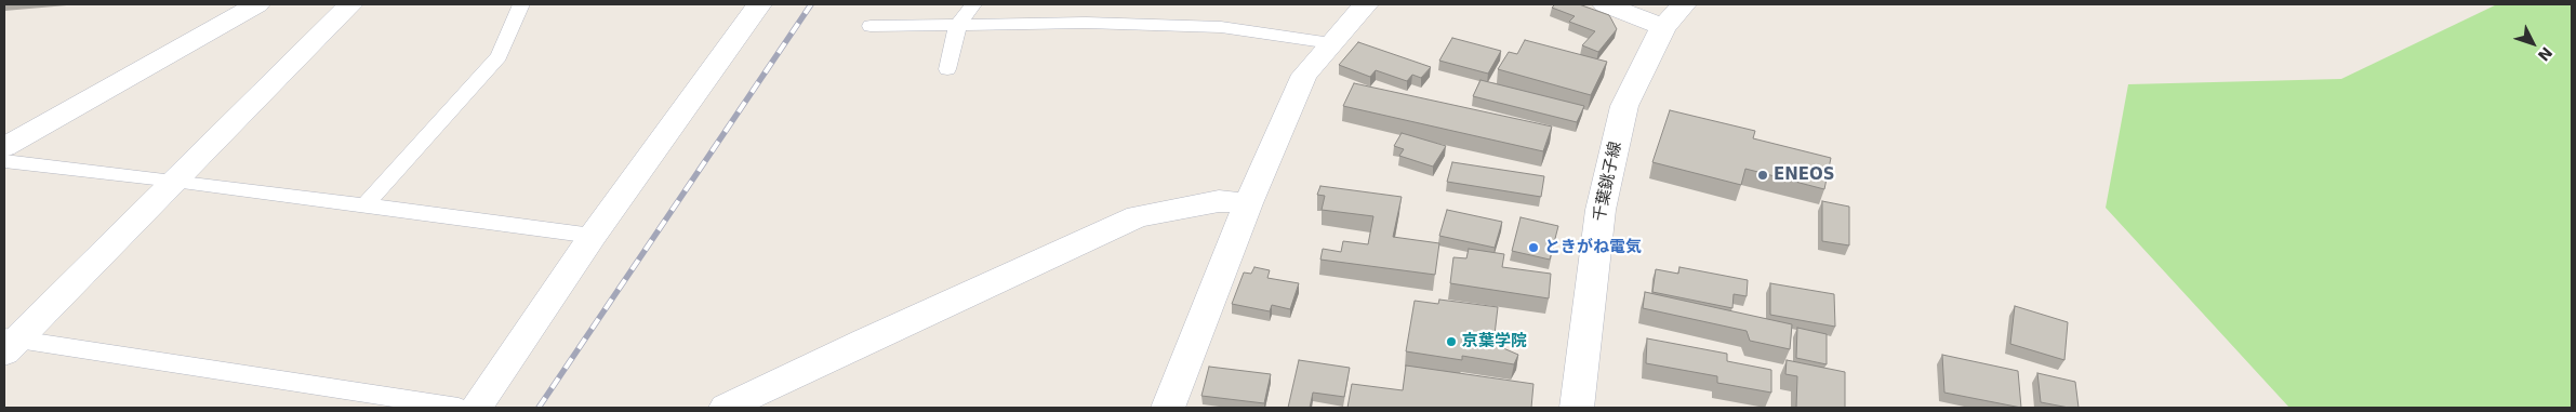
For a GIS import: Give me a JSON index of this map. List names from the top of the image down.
{
  "streets": {
    "street": ["千葉銚子線"]
  },
  "places": ["ENEOS", "ときがね電気", "京葉学院"],
  "north": "bottom right"
}
